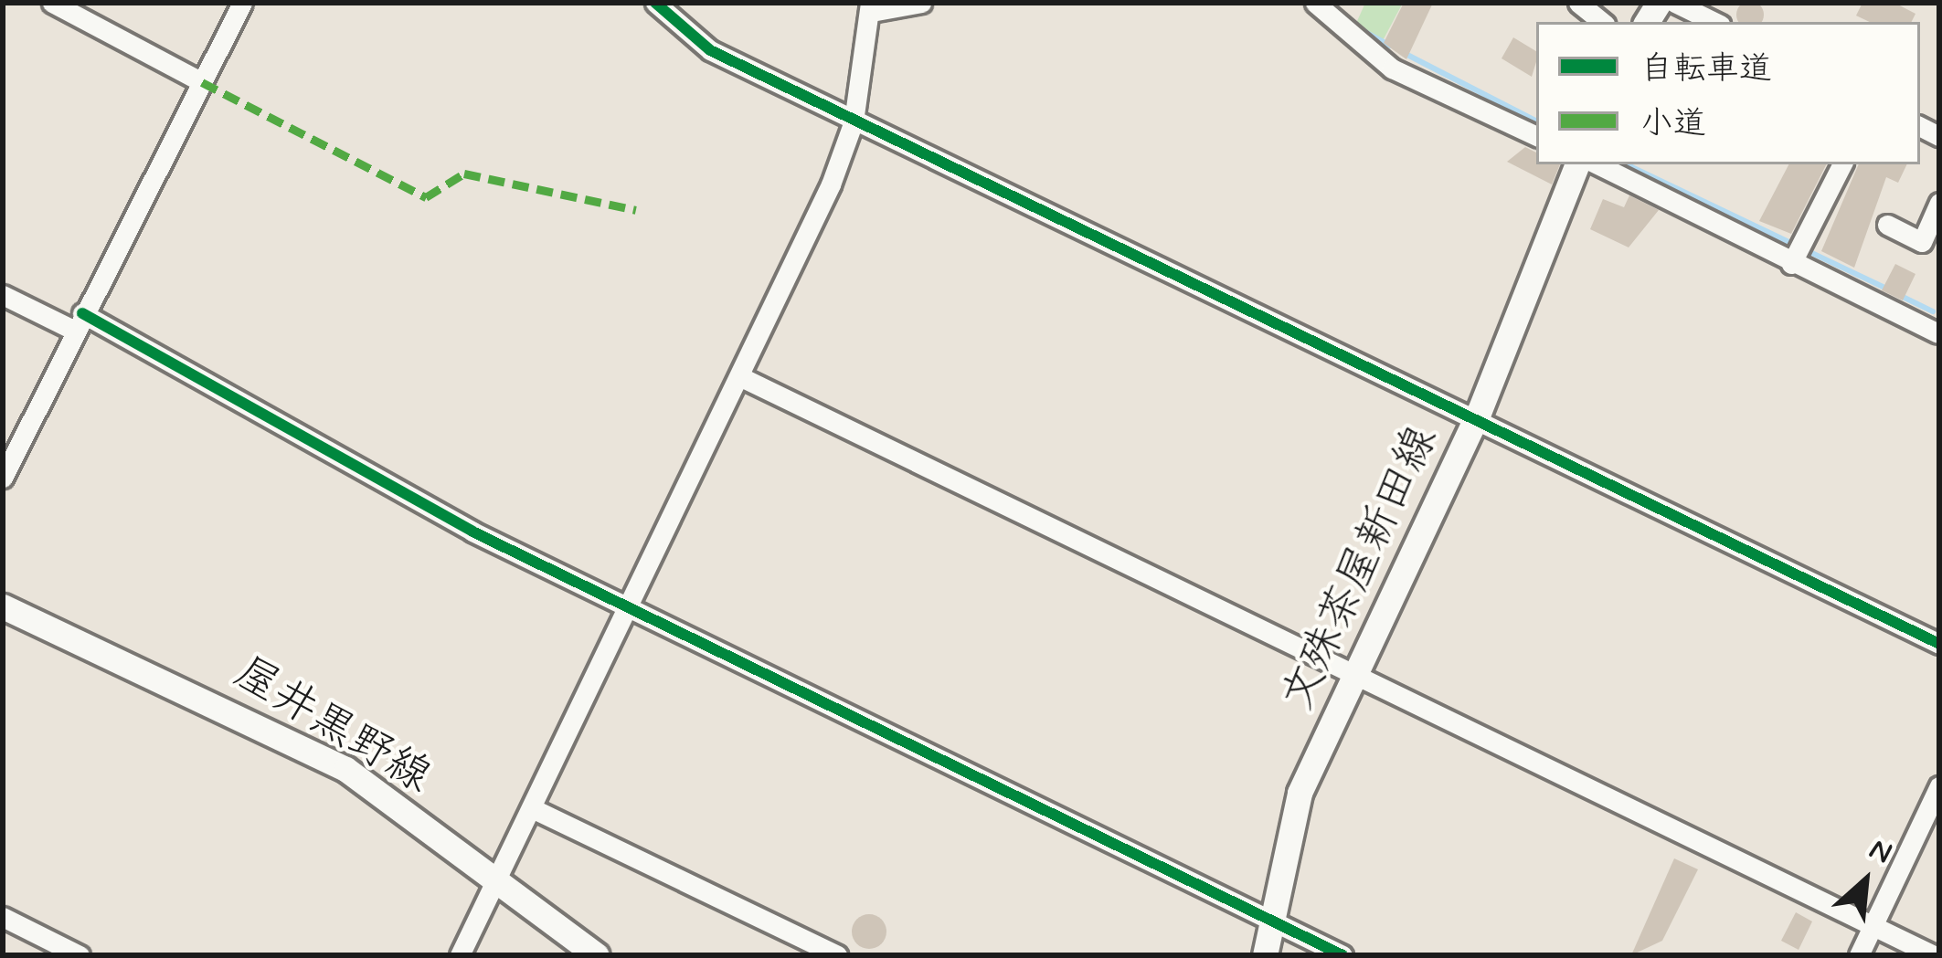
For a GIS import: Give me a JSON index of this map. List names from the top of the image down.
{
  "streets": {
    "main road": ["文殊茶屋新田線", "屋井黒野線"]
  },
  "legend": ["自転車道", "小道"],
  "north": "top right"
}
